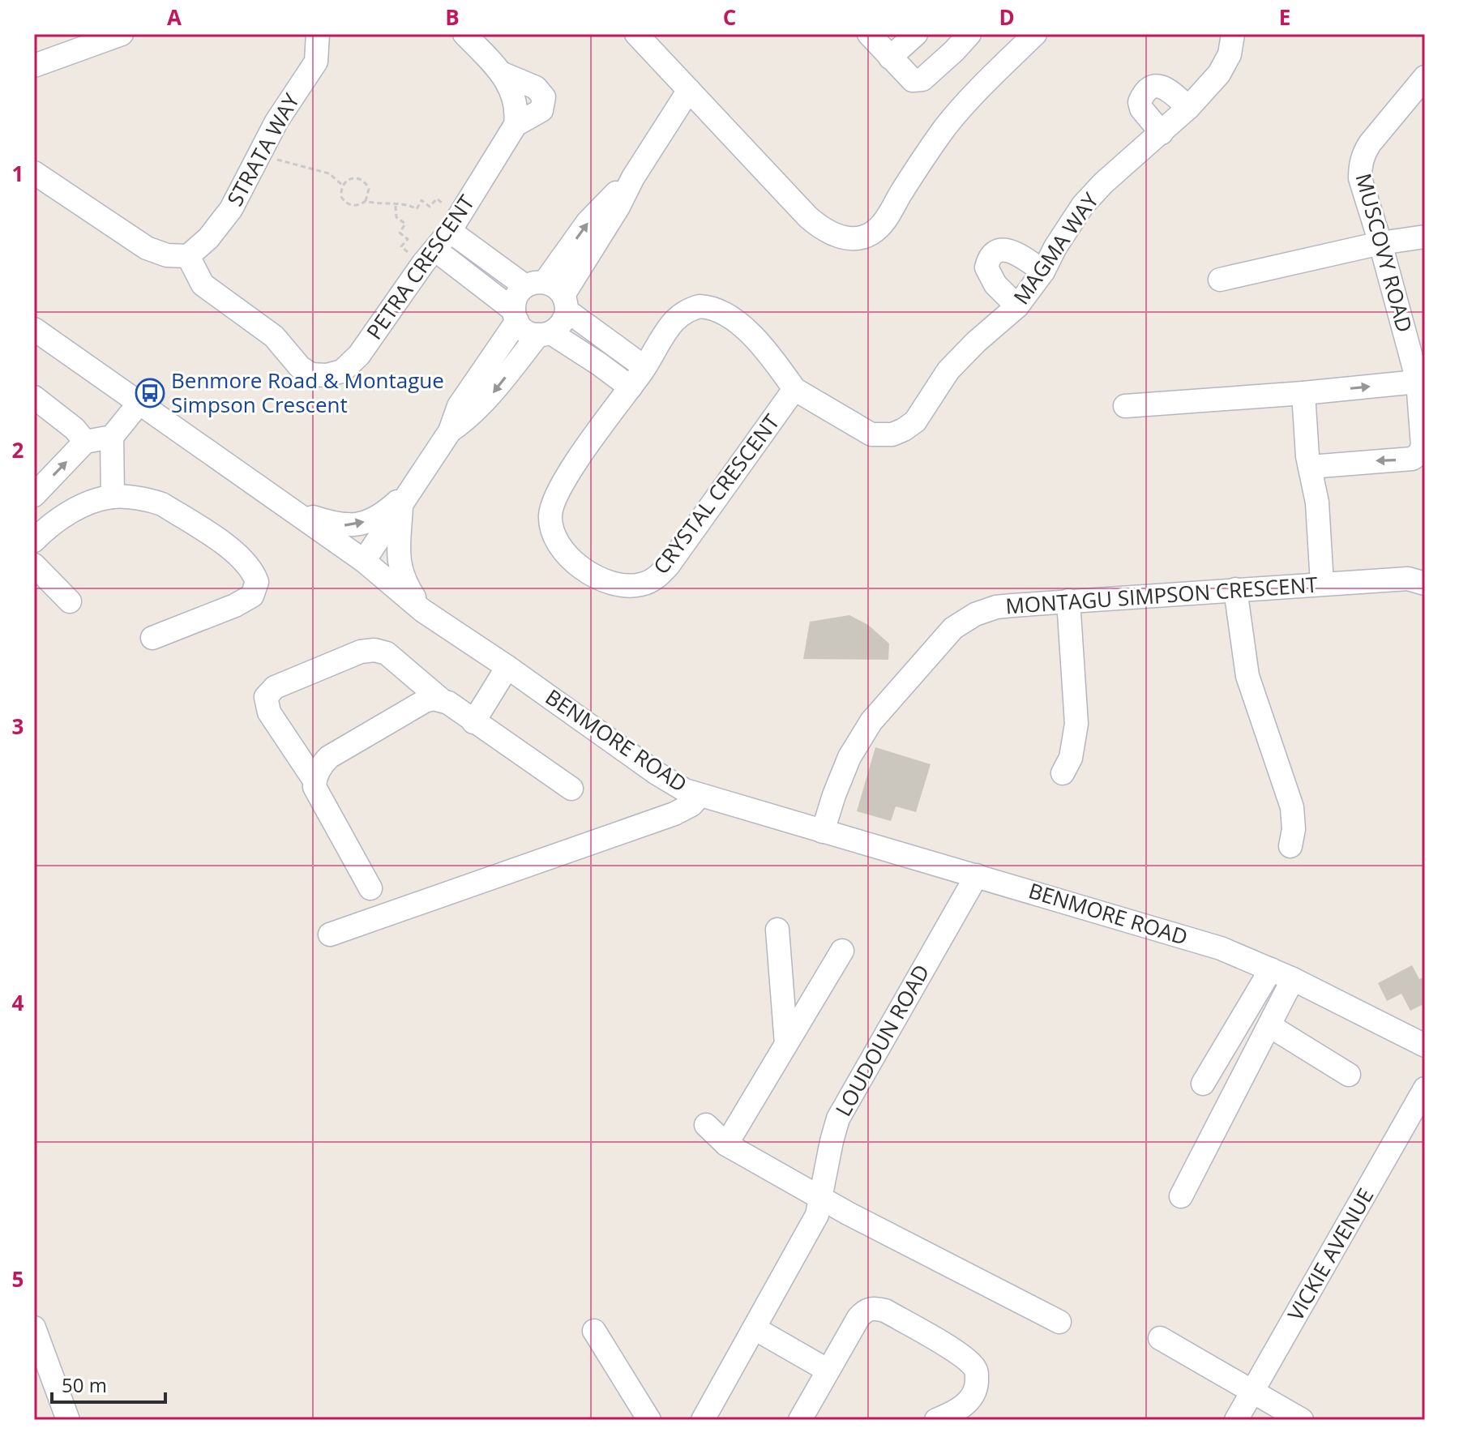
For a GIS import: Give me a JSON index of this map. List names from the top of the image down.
{
  "streets": {
    "street": [
      "STRATA WAY",
      "MAGMA WAY",
      "MUSCOVY ROAD",
      "PETRA CRESCENT",
      "CRYSTAL CRESCENT",
      "MONTAGU SIMPSON CRESCENT",
      "BENMORE ROAD",
      "LOUDOUN ROAD",
      "VICKIE AVENUE"
    ]
  },
  "crossings": [
    ["STRATA WAY", "PETRA CRESCENT"],
    ["MAGMA WAY", "CRYSTAL CRESCENT"],
    ["MONTAGU SIMPSON CRESCENT", "BENMORE ROAD"],
    ["BENMORE ROAD", "LOUDOUN ROAD"]
  ],
  "places": {
    "bus stop": ["Benmore Road & Montague Simpson Crescent"]
  },
  "scale_bar": "50 m",
  "grid": {
    "columns": [
      "A",
      "B",
      "C",
      "D",
      "E"
    ],
    "rows": [
      "1",
      "2",
      "3",
      "4",
      "5"
    ]
  }
}
